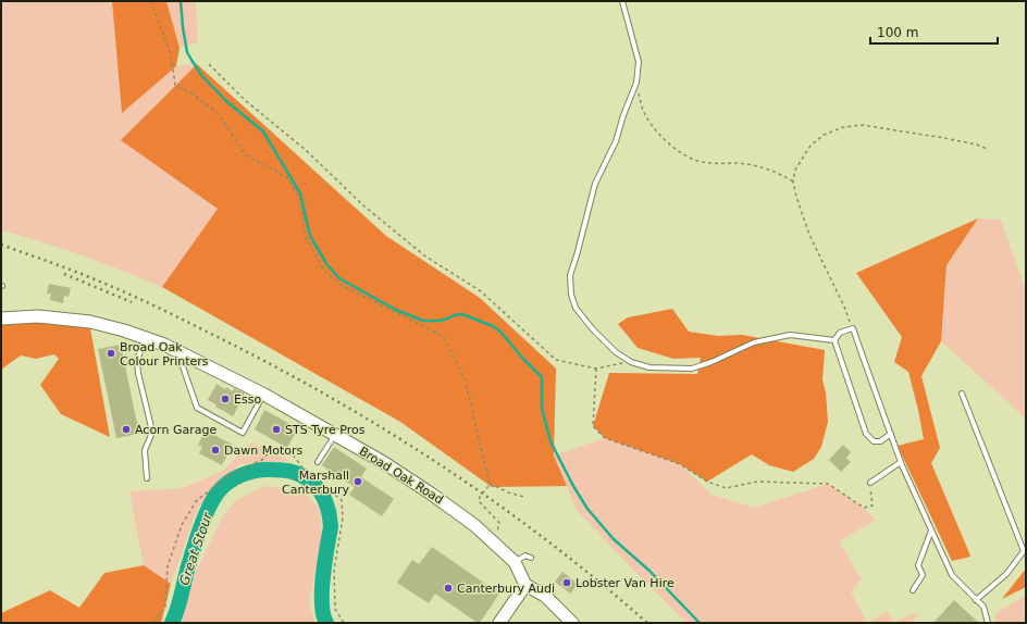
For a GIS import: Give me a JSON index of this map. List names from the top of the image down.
{
  "streets": {
    "street": ["Broad Oak Road"]
  },
  "water": ["Great Stour"],
  "places": [
    "Broad Oak Colour Printers",
    "Esso",
    "Acorn Garage",
    "STS Tyre Pros",
    "Dawn Motors",
    "Marshall Canterbury",
    "Lobster Van Hire",
    "Canterbury Audi"
  ],
  "scale_bar": "100 m"
}
